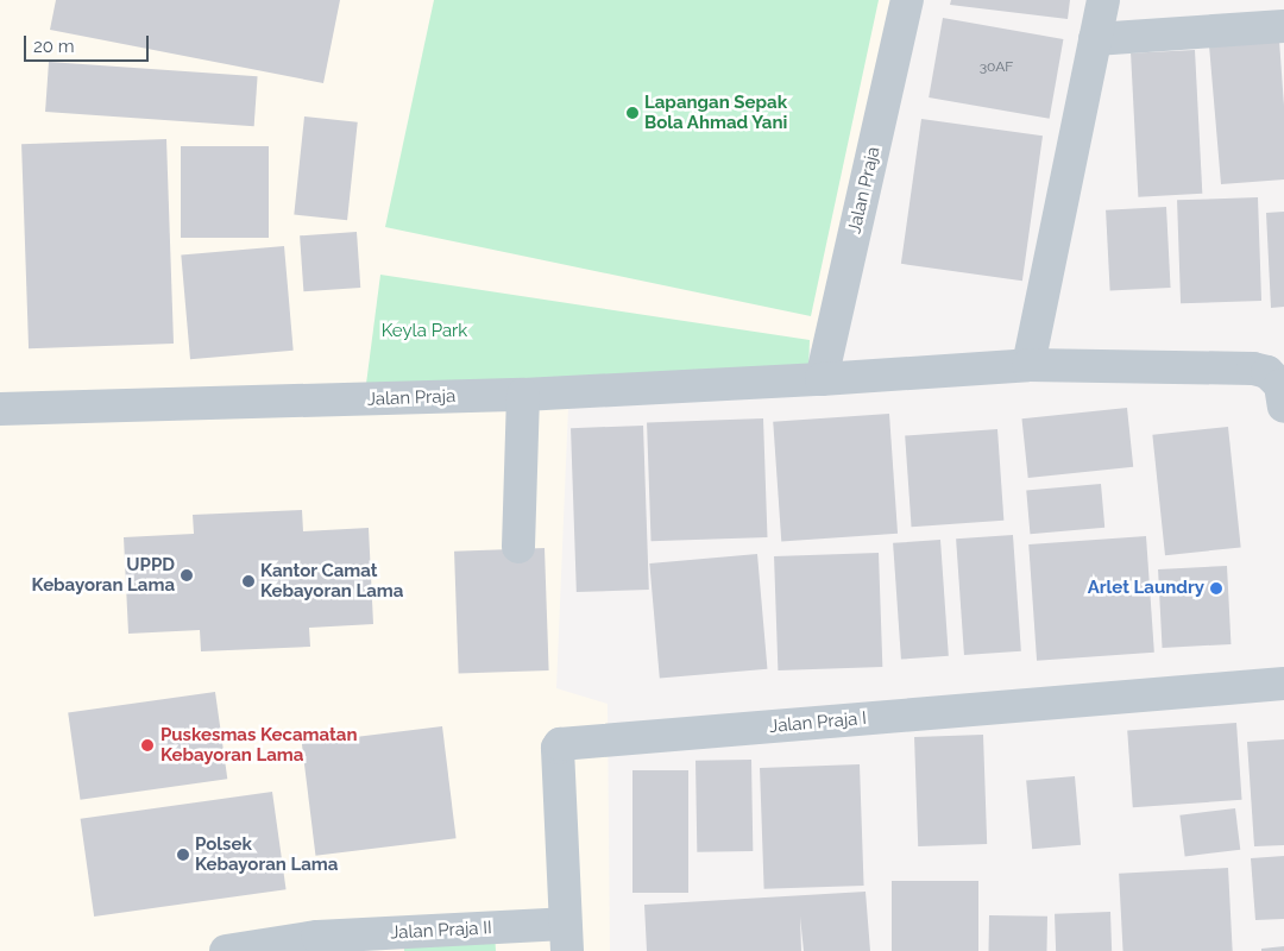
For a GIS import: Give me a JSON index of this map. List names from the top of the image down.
{
  "streets": {
    "street": ["Jalan Praja", "Jalan Praja I", "Jalan Praja II"]
  },
  "crossings": [
    ["Jalan Praja I", "Jalan Praja II"]
  ],
  "parks": ["Keyla Park"],
  "places": [
    "Lapangan Sepak Bola Ahmad Yani",
    "UPPD Kebayoran Lama",
    "Kantor Camat Kebayoran Lama",
    "Arlet Laundry",
    "Puskesmas Kecamatan Kebayoran Lama",
    "Polsek Kebayoran Lama"
  ],
  "house_numbers": ["30AF"],
  "scale_bar": "20 m"
}
